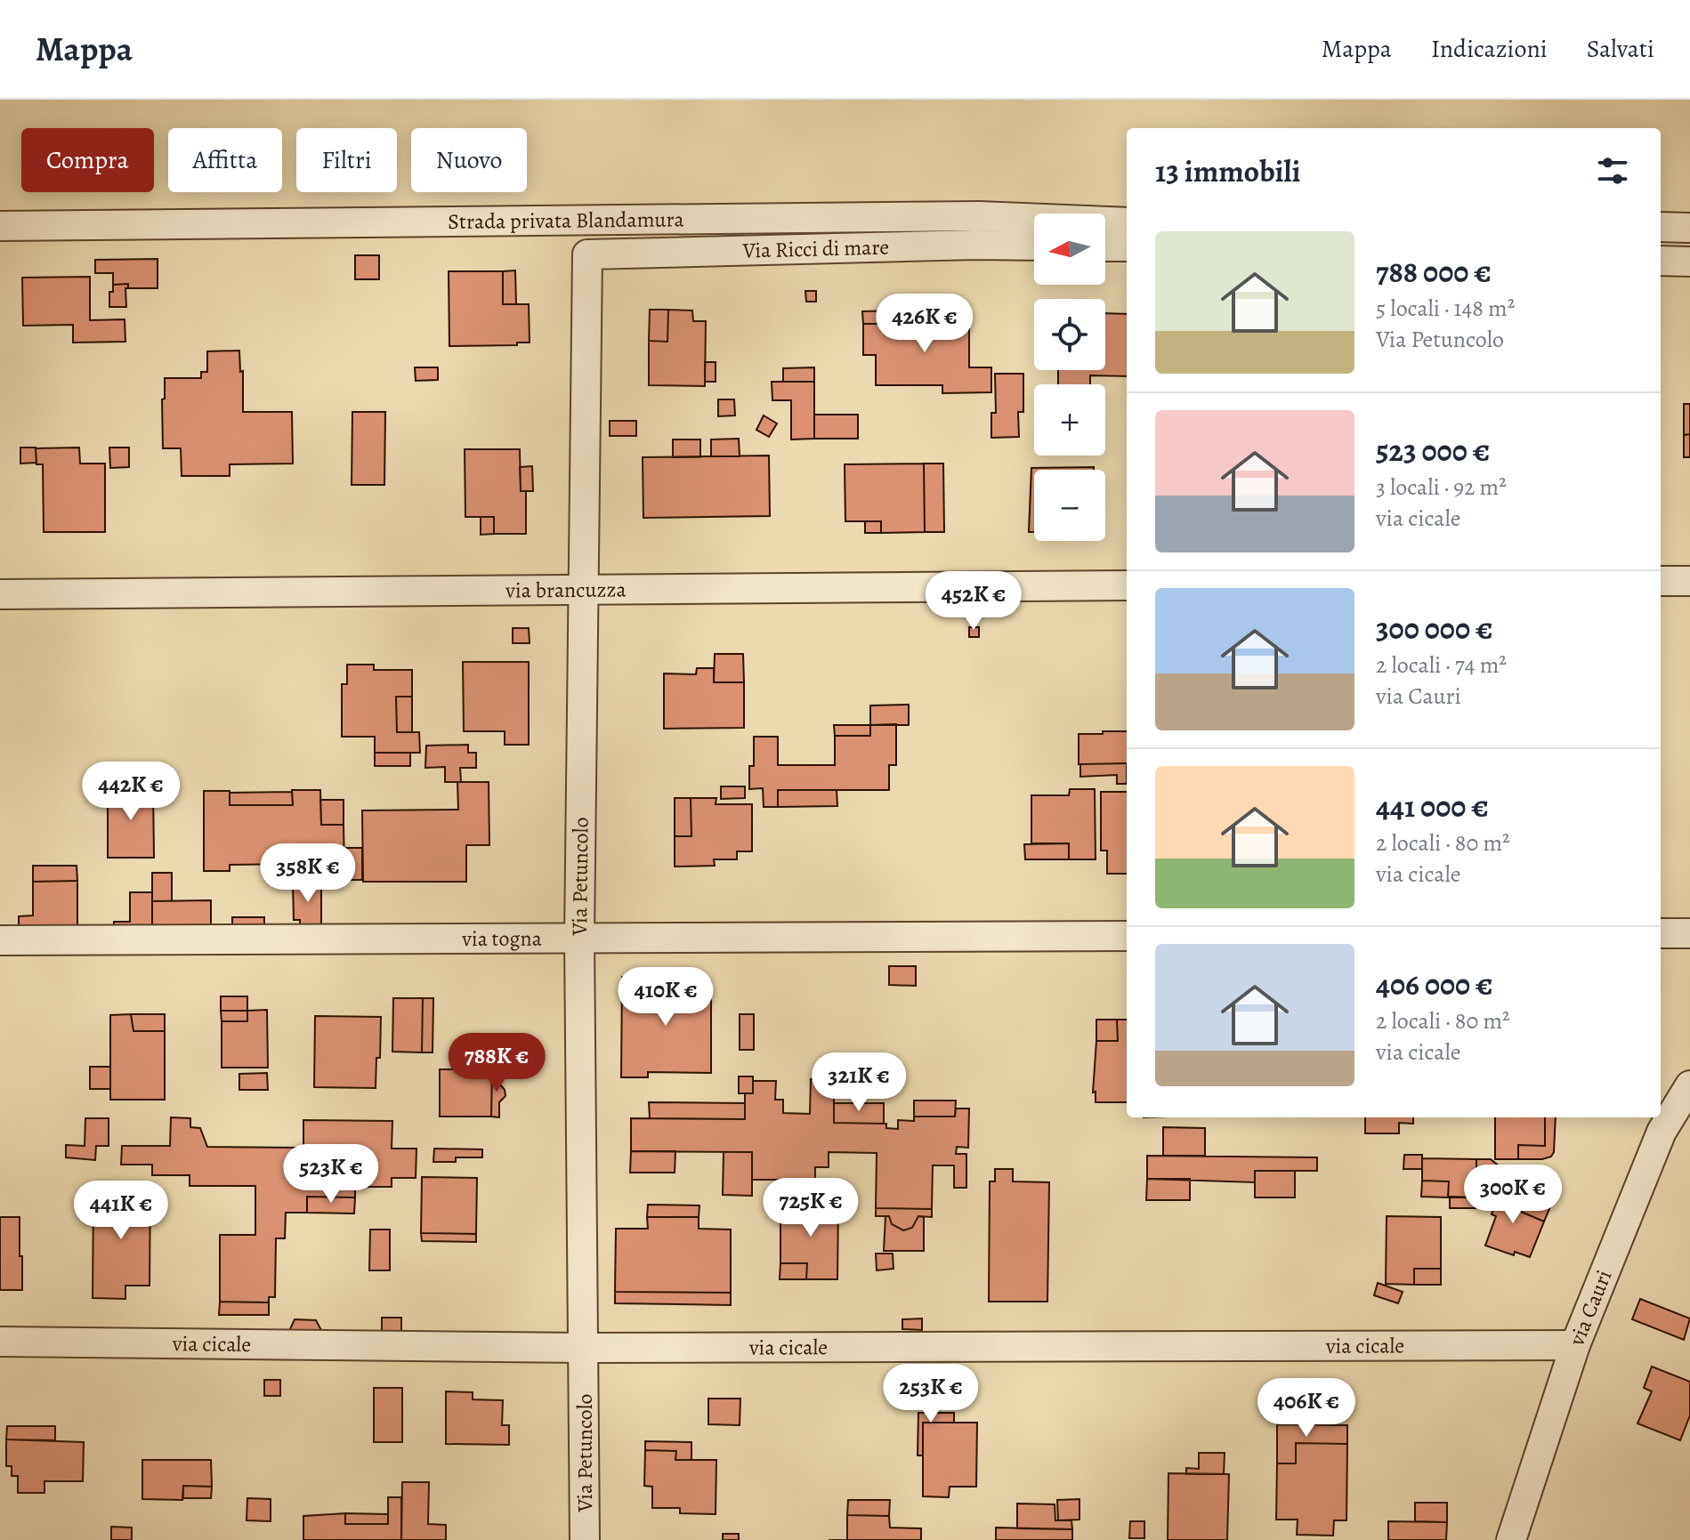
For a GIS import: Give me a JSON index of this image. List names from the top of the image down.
{
  "streets": {
    "street": [
      "Strada privata Blandamura",
      "Via Ricci di mare",
      "via brancuzza",
      "Via Petuncolo",
      "via togna",
      "via Cauri",
      "via cicale"
    ]
  },
  "crossings": [
    ["Via Ricci di mare", "Via Petuncolo"],
    ["via brancuzza", "Via Petuncolo"],
    ["Via Petuncolo", "via togna"],
    ["Via Petuncolo", "via cicale"],
    ["via Cauri", "via cicale"]
  ],
  "north": "left",
  "page": {
    "header": "Mappa",
    "nav": ["Mappa", "Indicazioni", "Salvati"],
    "chip": [
      "Compra",
      "Affitta",
      "Filtri",
      "Nuovo"
    ],
    "heading": "13 immobili",
    "map_buttons": ["+", "−"],
    "list": [
      {
        "name": "788 000 €",
        "note": "5 locali · 148 m² · Via Petuncolo"
      },
      {
        "name": "523 000 €",
        "note": "3 locali · 92 m² · via cicale"
      },
      {
        "name": "300 000 €",
        "note": "2 locali · 74 m² · via Cauri"
      },
      {
        "name": "441 000 €",
        "note": "2 locali · 80 m² · via cicale"
      },
      {
        "name": "406 000 €",
        "note": "2 locali · 80 m² · via cicale"
      }
    ],
    "price": [
      "426K €",
      "452K €",
      "442K €",
      "358K €",
      "410K €",
      "788K €",
      "321K €",
      "523K €",
      "300K €",
      "725K €",
      "441K €",
      "253K €",
      "406K €"
    ]
  }
}
